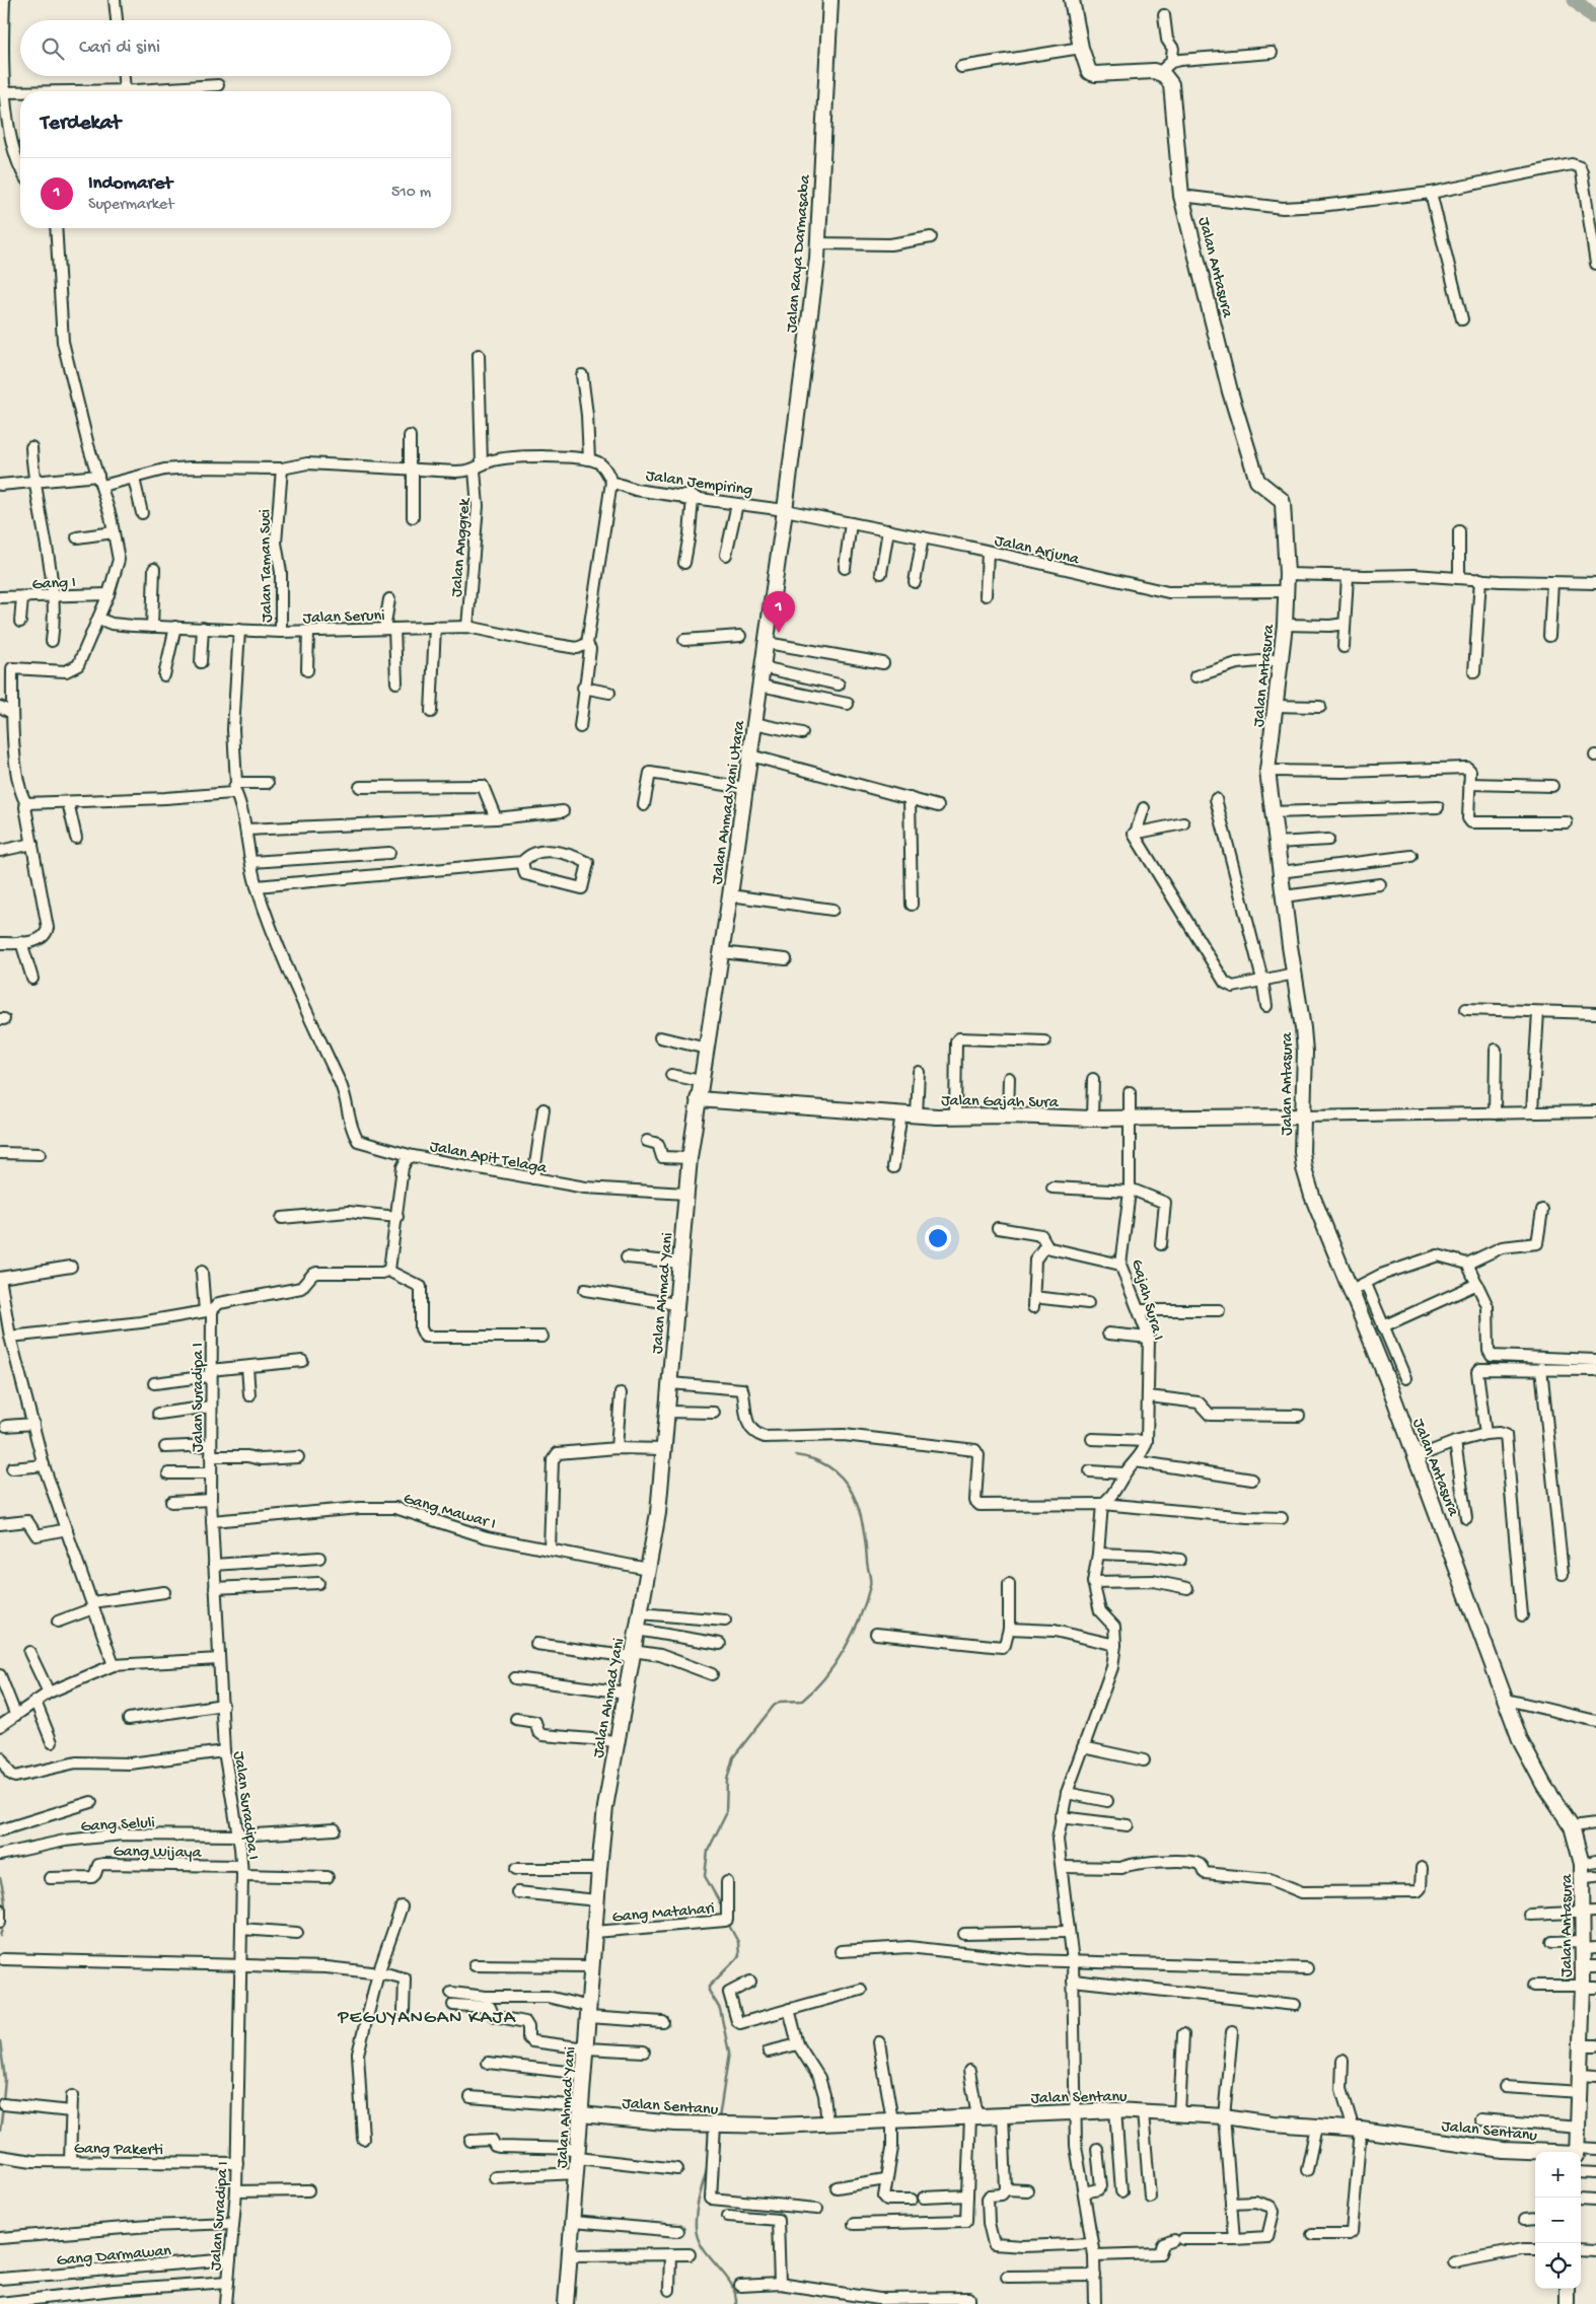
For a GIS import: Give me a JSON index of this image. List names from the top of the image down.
{
  "streets": {
    "main road": [
      "Jalan Raya Darmasaba",
      "Jalan Antasura",
      "Jalan Ahmad Yani Utara",
      "Jalan Gajah Sura",
      "Jalan Ahmad Yani",
      "Jalan Sentanu"
    ],
    "street": [
      "Jalan Jempiring",
      "Jalan Anggrek",
      "Jalan Arjuna",
      "Jalan Taman Suci",
      "Gang I",
      "Jalan Seruni",
      "Jalan Apit Telaga",
      "Gajah Sura I",
      "Jalan Suradipa I",
      "Gang Mawar I",
      "Gang Seluli",
      "Gang Wijaya",
      "Gang Matahari",
      "Gang Pakerti",
      "Gang Darmawan"
    ]
  },
  "crossings": [
    ["Jalan Raya Darmasaba", "Jalan Jempiring"],
    ["Jalan Raya Darmasaba", "Jalan Arjuna"],
    ["Jalan Raya Darmasaba", "Jalan Ahmad Yani Utara"],
    ["Jalan Antasura", "Jalan Arjuna"],
    ["Jalan Antasura", "Jalan Gajah Sura"],
    ["Jalan Antasura", "Jalan Sentanu"],
    ["Jalan Jempiring", "Jalan Arjuna"],
    ["Jalan Jempiring", "Jalan Ahmad Yani Utara"],
    ["Jalan Anggrek", "Jalan Seruni"],
    ["Jalan Arjuna", "Jalan Ahmad Yani Utara"],
    ["Jalan Taman Suci", "Jalan Seruni"],
    ["Jalan Ahmad Yani Utara", "Jalan Gajah Sura"],
    ["Jalan Ahmad Yani Utara", "Jalan Ahmad Yani"],
    ["Jalan Gajah Sura", "Jalan Ahmad Yani"],
    ["Jalan Gajah Sura", "Gajah Sura I"],
    ["Jalan Apit Telaga", "Jalan Ahmad Yani"],
    ["Jalan Ahmad Yani", "Gang Mawar I"],
    ["Jalan Ahmad Yani", "Gang Matahari"],
    ["Jalan Ahmad Yani", "Jalan Sentanu"],
    ["Jalan Suradipa I", "Gang Mawar I"],
    ["Jalan Suradipa I", "Gang Seluli"],
    ["Jalan Suradipa I", "Gang Wijaya"],
    ["Jalan Suradipa I", "Gang Pakerti"],
    ["Jalan Suradipa I", "Gang Darmawan"]
  ],
  "districts": ["PEGUYANGAN KAJA"],
  "page": {
    "search": "Cari di sini",
    "heading": "Terdekat",
    "list": [
      {
        "mark": "1",
        "name": "Indomaret",
        "note": "Supermarket",
        "value": "510 m"
      }
    ],
    "pins": "1",
    "map_buttons": ["+", "−"]
  }
}
